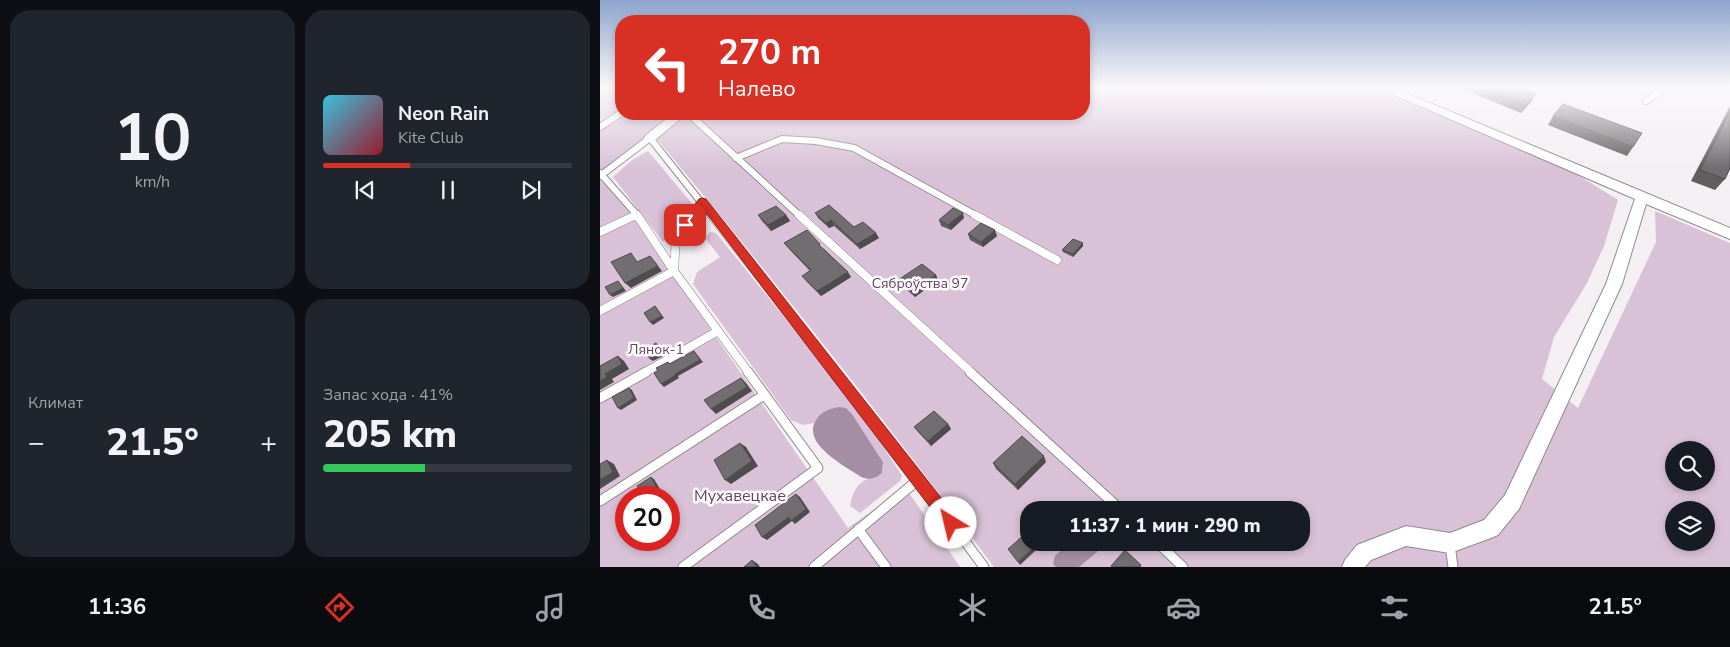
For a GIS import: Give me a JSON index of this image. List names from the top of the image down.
{
  "parks": ["Сяброўства 97", "Лянок-1", "Мухавецкае"],
  "page": {
    "tile": [
      ["10", "km/h"],
      "Климат",
      ["Запас хода · 41%", "205 km"]
    ],
    "turn": ["270 m", "Налево"],
    "song": ["Neon Rain", "Kite Club"],
    "heat": ["−", "21.5°", "+"],
    "limit": "20",
    "trip": "11:37 · 1 мин · 290 m",
    "tabs": ["11:36", "21.5°"]
  }
}
